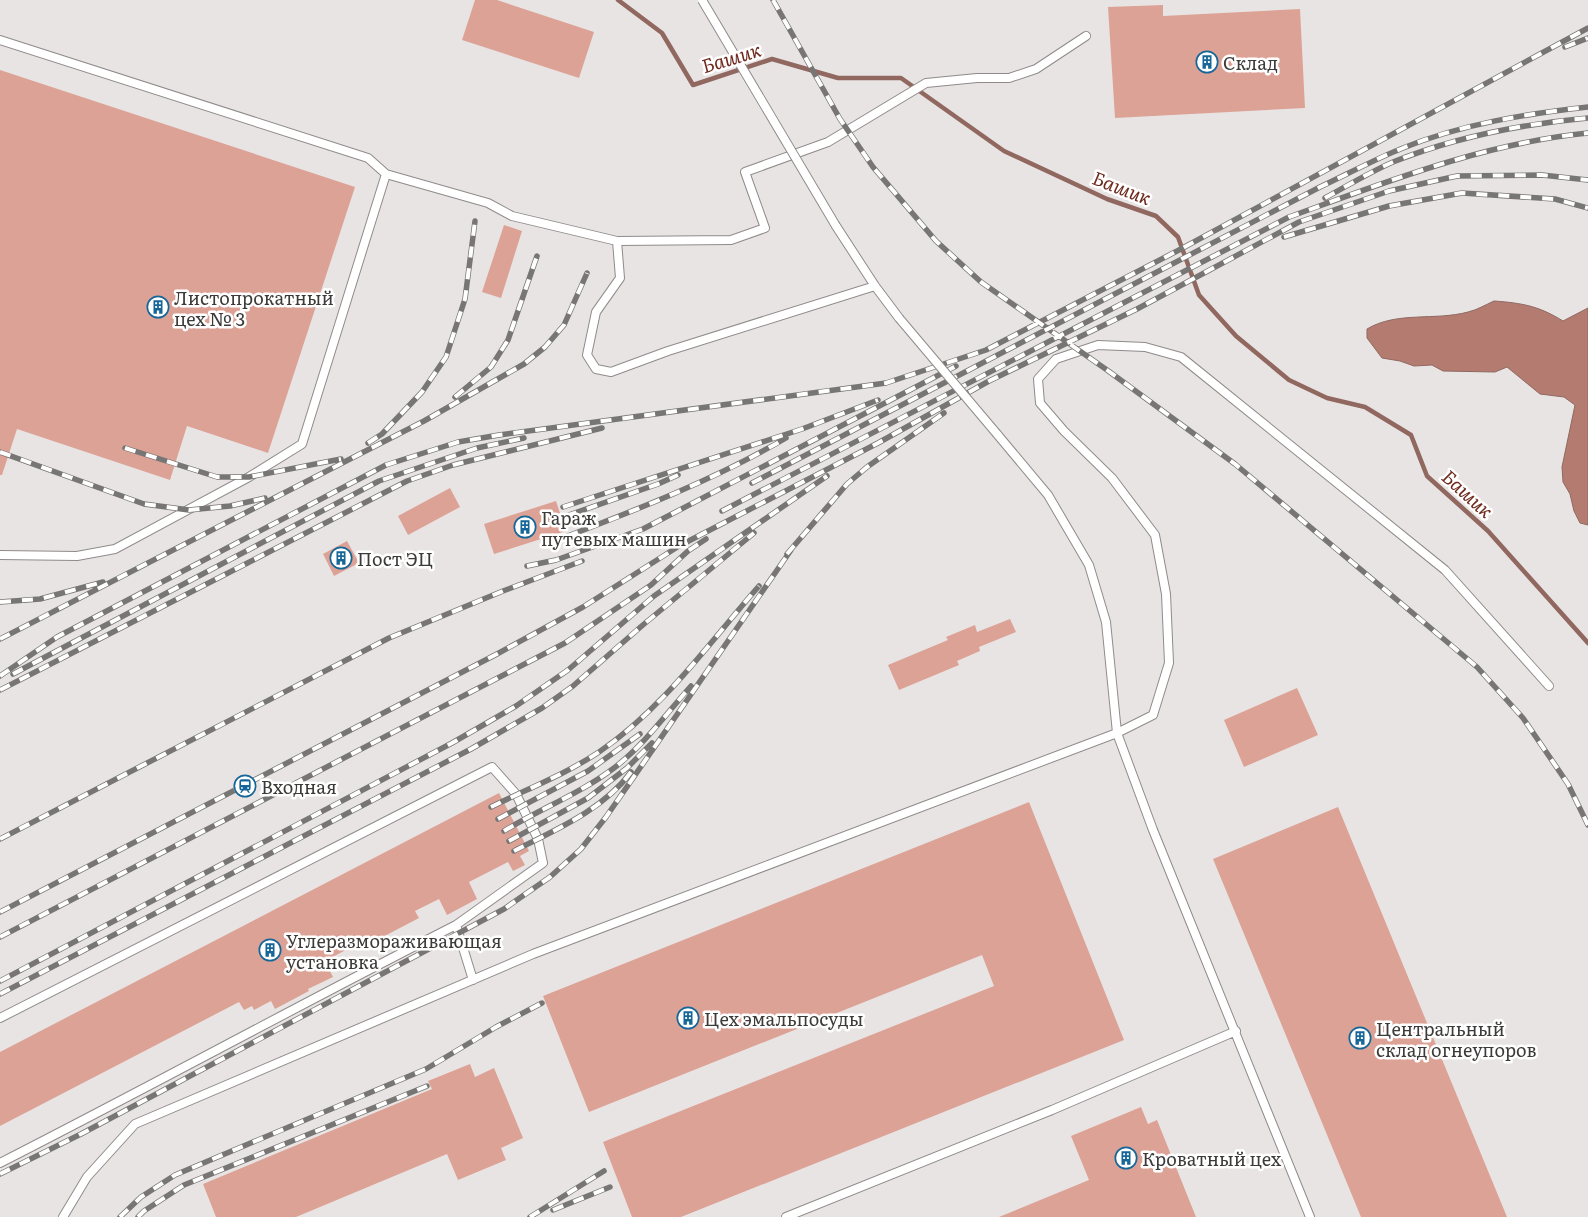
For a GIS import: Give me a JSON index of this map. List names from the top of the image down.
{
  "water": ["Башик"],
  "places": {
    "building": [
      "Склад",
      "Листопрокатный цех № 3",
      "Гараж путевых машин",
      "Поcт ЭЦ",
      "Углеразмораживающая установка",
      "Цех эмальпосуды",
      "Центральный склад огнеупоров",
      "Кроватный цех"
    ],
    "station": ["Входная"]
  }
}
